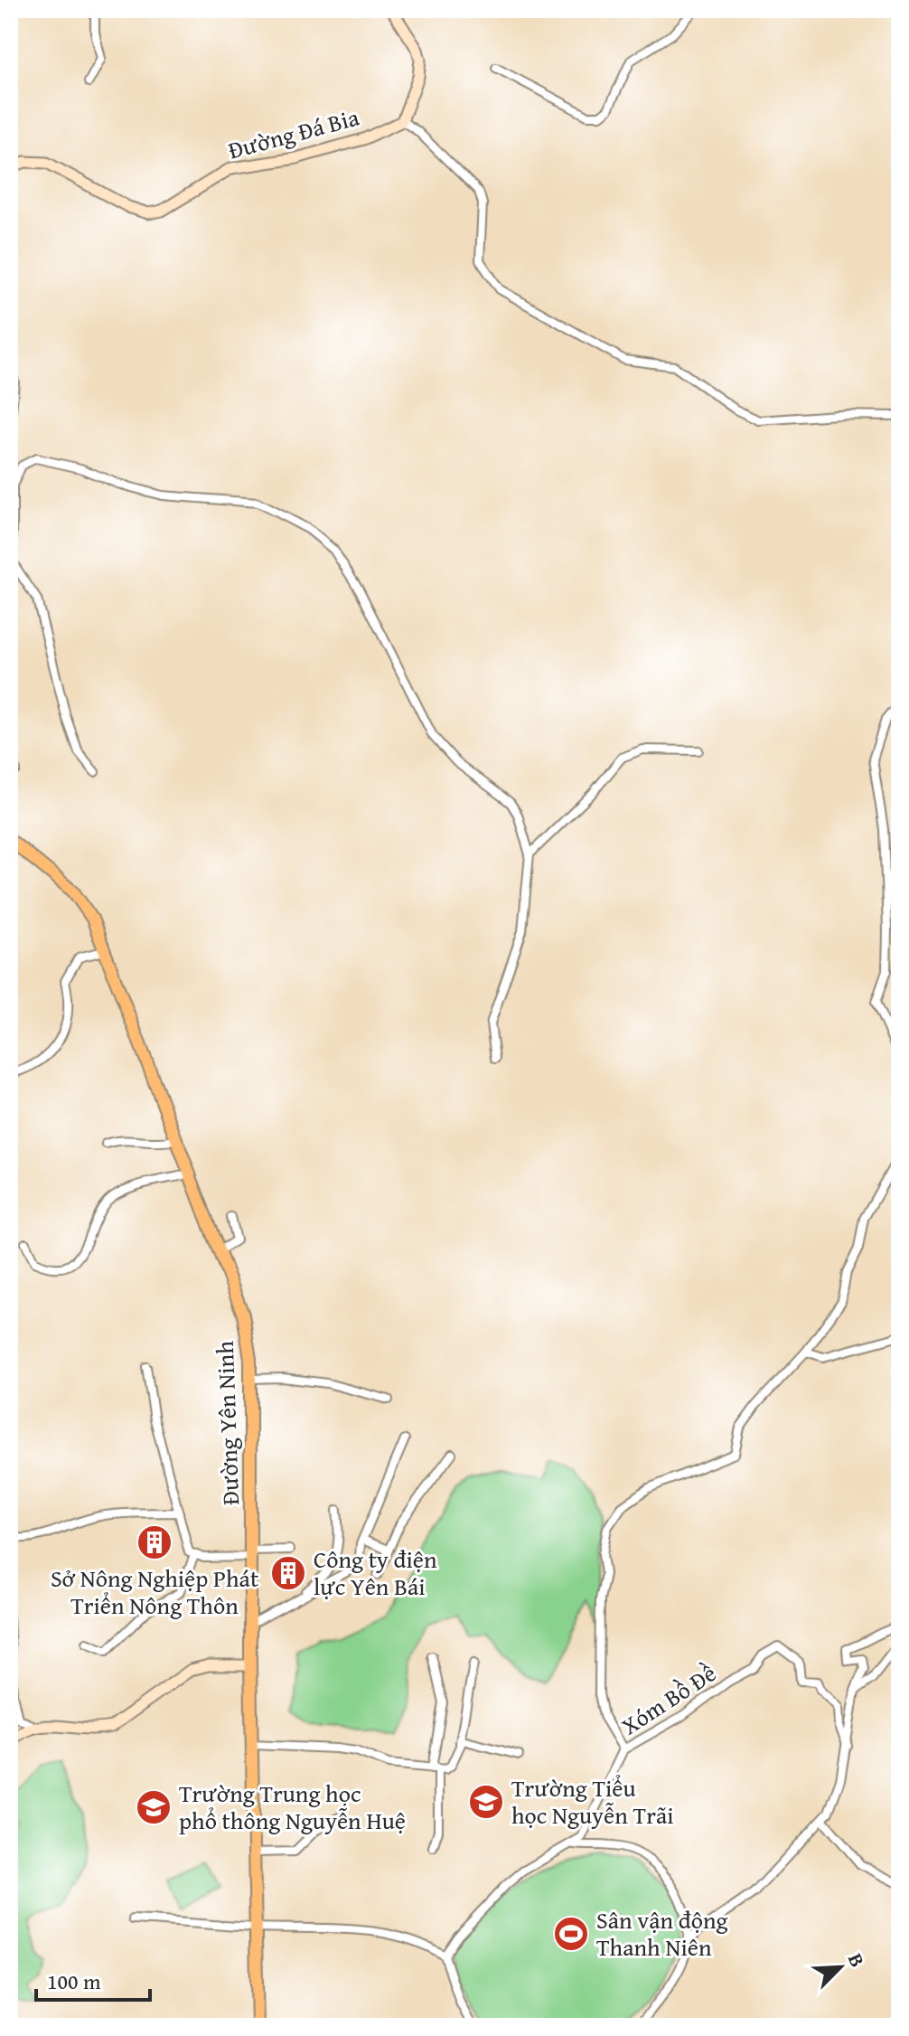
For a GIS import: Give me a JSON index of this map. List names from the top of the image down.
{
  "streets": {
    "main road": ["Đường Yên Ninh"],
    "street": ["Đường Đá Bia", "Xóm Bồ Đề"]
  },
  "places": {
    "building": ["Sở Nông Nghiệp Phát Triển Nông Thôn", "Công ty điện lực Yên Bái"],
    "school or university": ["Trường Tiểu học Nguyễn Trãi", "Trường Trung học phổ thông Nguyễn Huệ"],
    "sports": ["Sân vận động Thanh Niên"]
  },
  "scale_bar": "100 m",
  "north": "top right"
}
